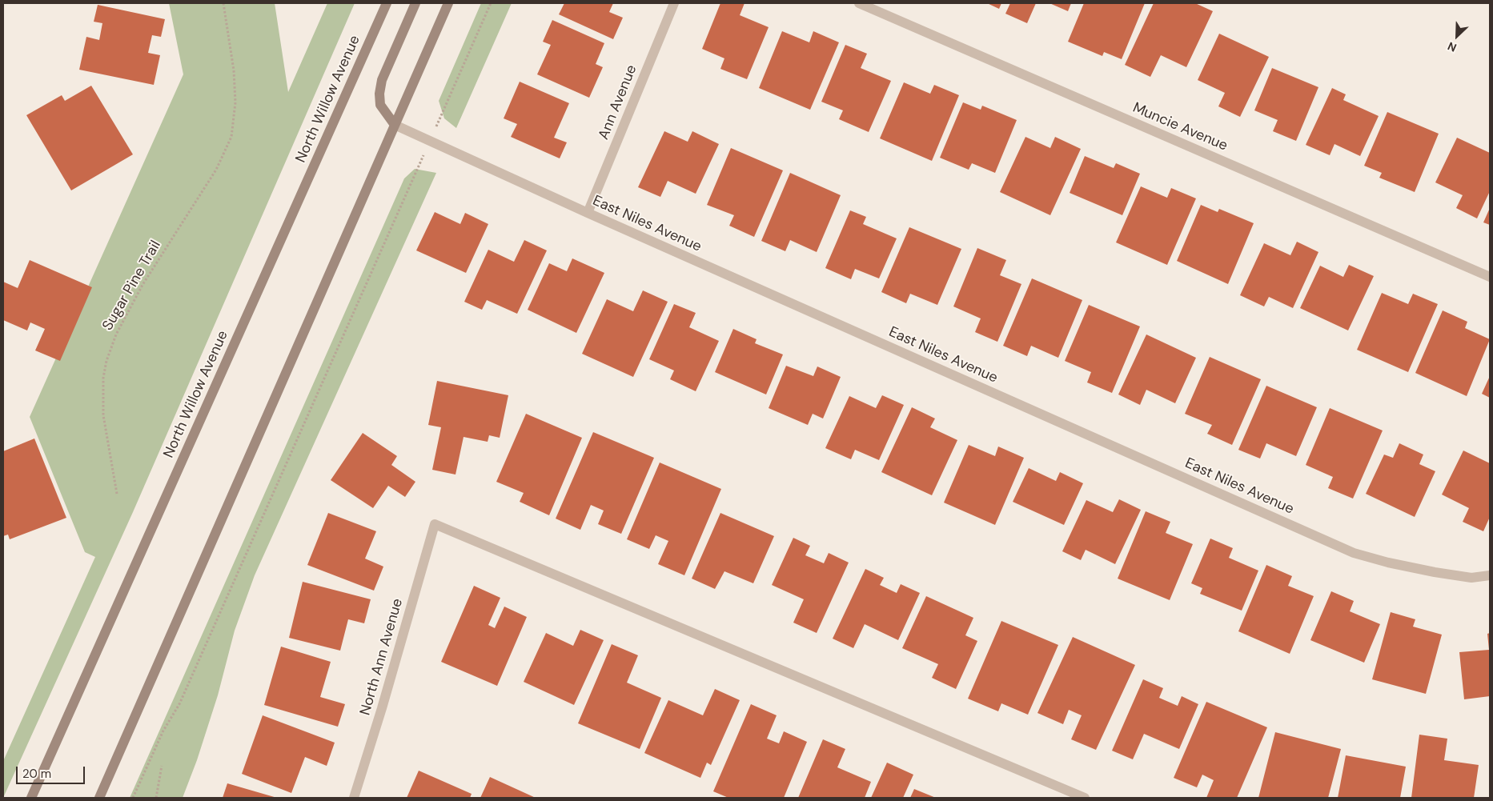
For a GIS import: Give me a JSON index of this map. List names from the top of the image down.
{
  "streets": {
    "main road": ["North Willow Avenue"],
    "street": [
      "Ann Avenue",
      "Muncie Avenue",
      "East Niles Avenue",
      "North Ann Avenue"
    ],
    "path": ["Sugar Pine Trail"]
  },
  "crossings": [
    ["Ann Avenue", "East Niles Avenue"]
  ],
  "scale_bar": "20 m",
  "north": "bottom left"
}
